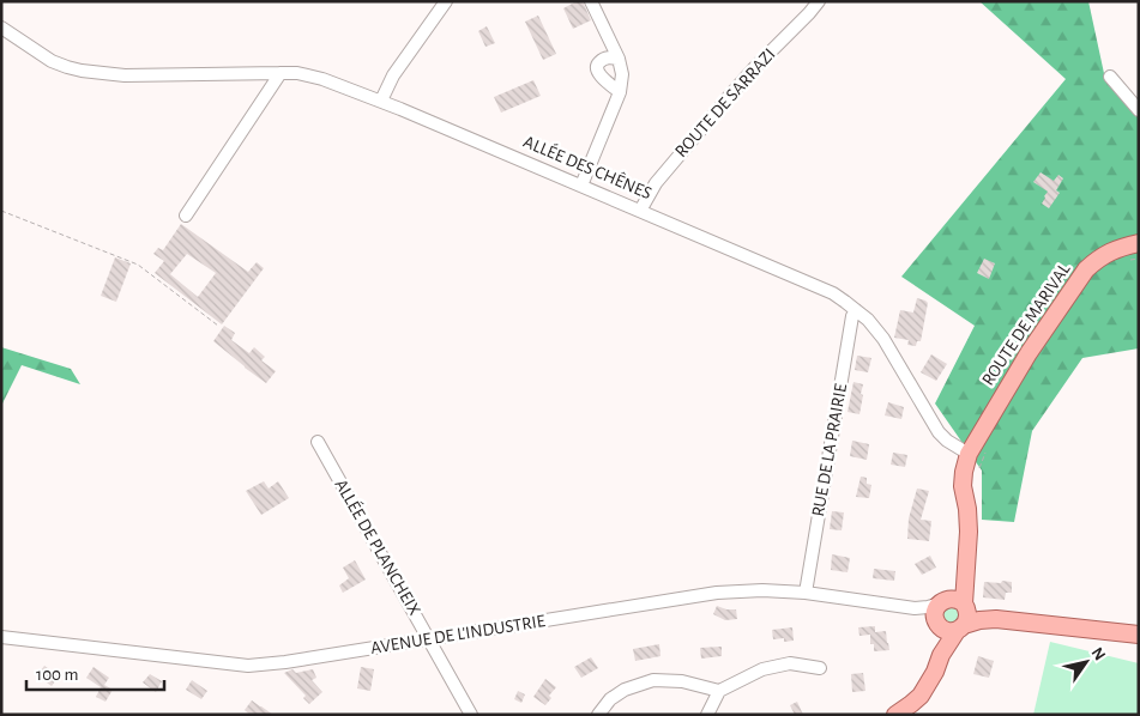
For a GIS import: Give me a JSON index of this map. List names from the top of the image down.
{
  "streets": {
    "main road": ["ROUTE DE MARIVAL"],
    "street": [
      "ROUTE DE SARRAZI",
      "ALLÉE DES CHÊNES",
      "RUE DE LA PRAIRIE",
      "ALLÉE DE PLANCHEIX",
      "AVENUE DE L'INDUSTRIE"
    ]
  },
  "crossings": [
    ["ROUTE DE SARRAZI", "ALLÉE DES CHÊNES"],
    ["ALLÉE DES CHÊNES", "ROUTE DE MARIVAL"],
    ["ALLÉE DES CHÊNES", "RUE DE LA PRAIRIE"],
    ["RUE DE LA PRAIRIE", "AVENUE DE L'INDUSTRIE"],
    ["ALLÉE DE PLANCHEIX", "AVENUE DE L'INDUSTRIE"]
  ],
  "scale_bar": "100 m",
  "north": "top right"
}
